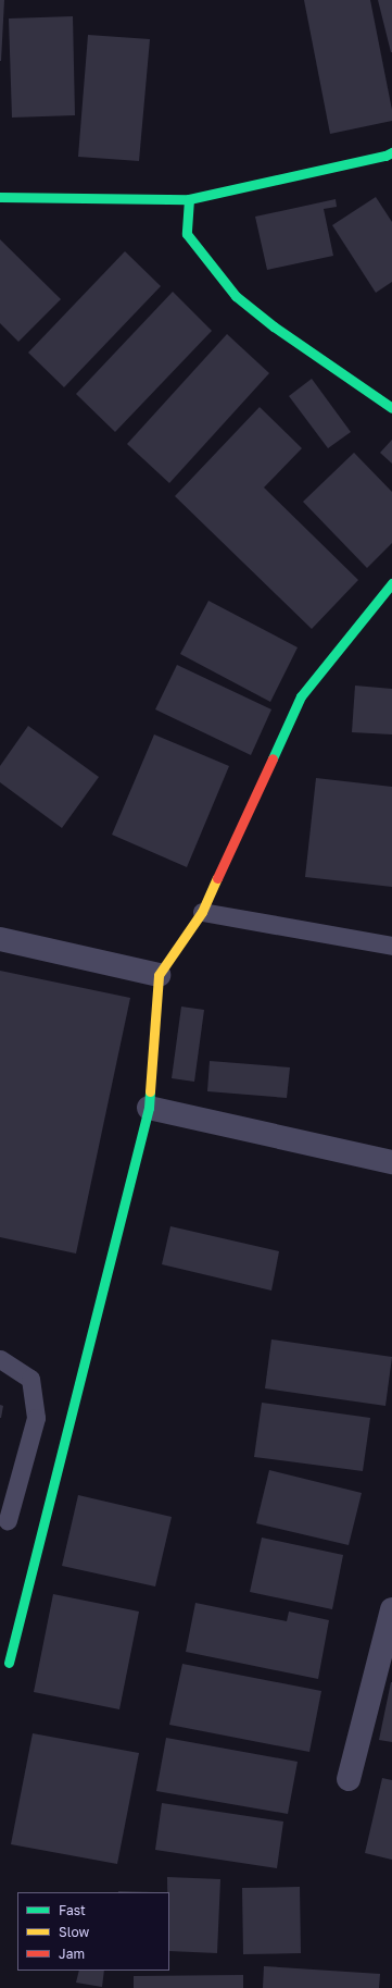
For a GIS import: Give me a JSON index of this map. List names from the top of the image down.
{
  "legend": ["Fast", "Slow", "Jam"]
}
